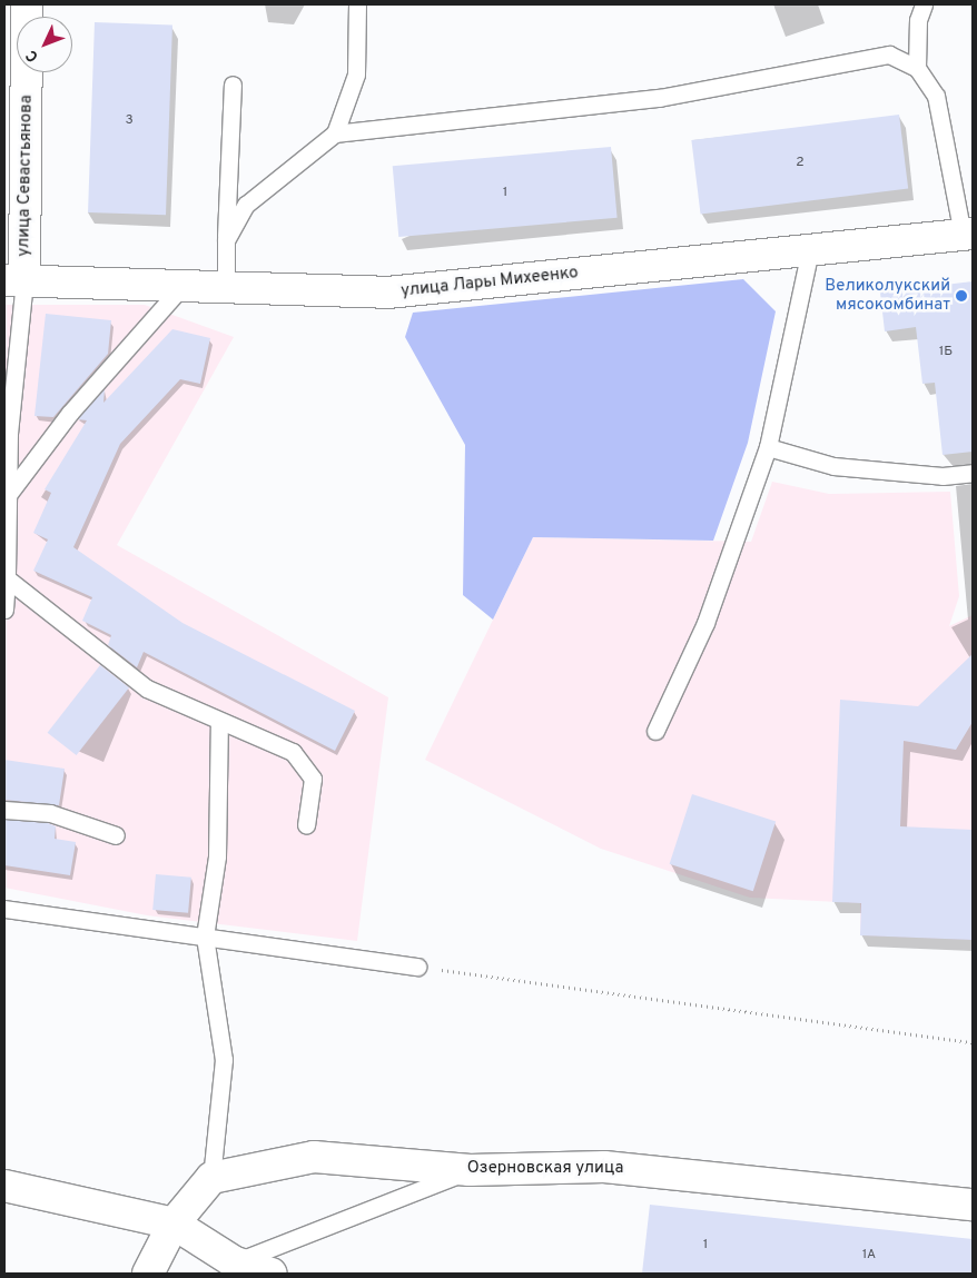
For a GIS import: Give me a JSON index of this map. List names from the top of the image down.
{
  "streets": {
    "street": ["улица Севастьянова", "улица Лары Михеенко", "Озерновская улица"]
  },
  "crossings": [
    ["улица Севастьянова", "улица Лары Михеенко"]
  ],
  "places": ["Великолукский мясокомбинат"],
  "house_numbers": [
    "3",
    "2",
    "1",
    "1Б",
    "1",
    "1А"
  ],
  "north": "bottom left"
}
